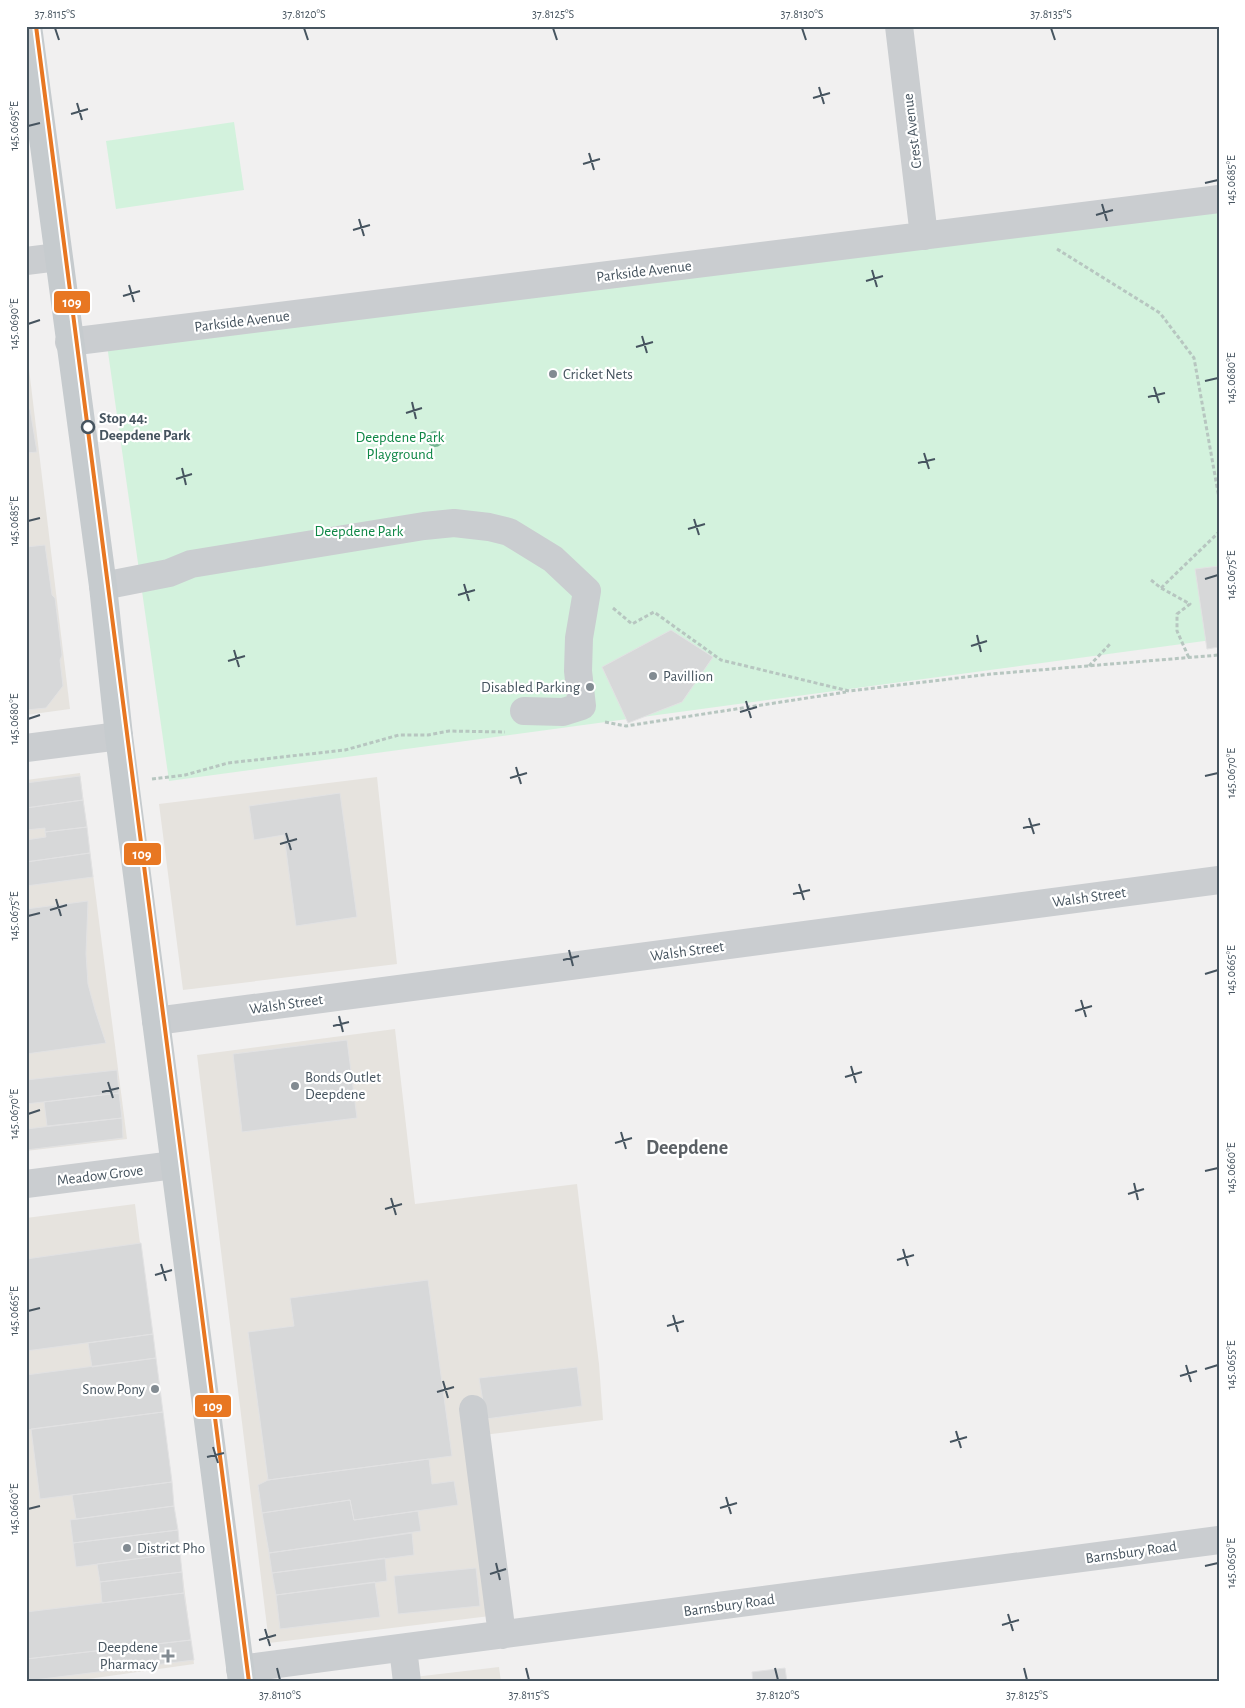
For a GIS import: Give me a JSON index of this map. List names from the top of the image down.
{
  "streets": {
    "street": [
      "Crest Avenue",
      "Parkside Avenue",
      "Walsh Street",
      "Meadow Grove",
      "Barnsbury Road"
    ]
  },
  "crossings": [
    ["Crest Avenue", "Parkside Avenue"]
  ],
  "districts": ["Deepdene"],
  "parks": ["Deepdene Park Playground", "Deepdene Park"],
  "places": {
    "other": [
      "Cricket Nets",
      "Stop 44: Deepdene Park",
      "Pavillion",
      "Disabled Parking",
      "Bonds Outlet Deepdene",
      "Snow Pony",
      "District Pho"
    ],
    "health": ["Deepdene Pharmacy"]
  },
  "lines": ["transit line 109"],
  "coordinates": [
    "37.8115°S",
    "37.8120°S",
    "37.8125°S",
    "37.8130°S",
    "37.8135°S",
    "145.0695°E",
    "145.0685°E",
    "145.0690°E",
    "145.0680°E",
    "145.0675°E",
    "145.0670°E",
    "145.0665°E",
    "145.0660°E",
    "145.0655°E",
    "145.0650°E",
    "37.8110°S"
  ]
}
